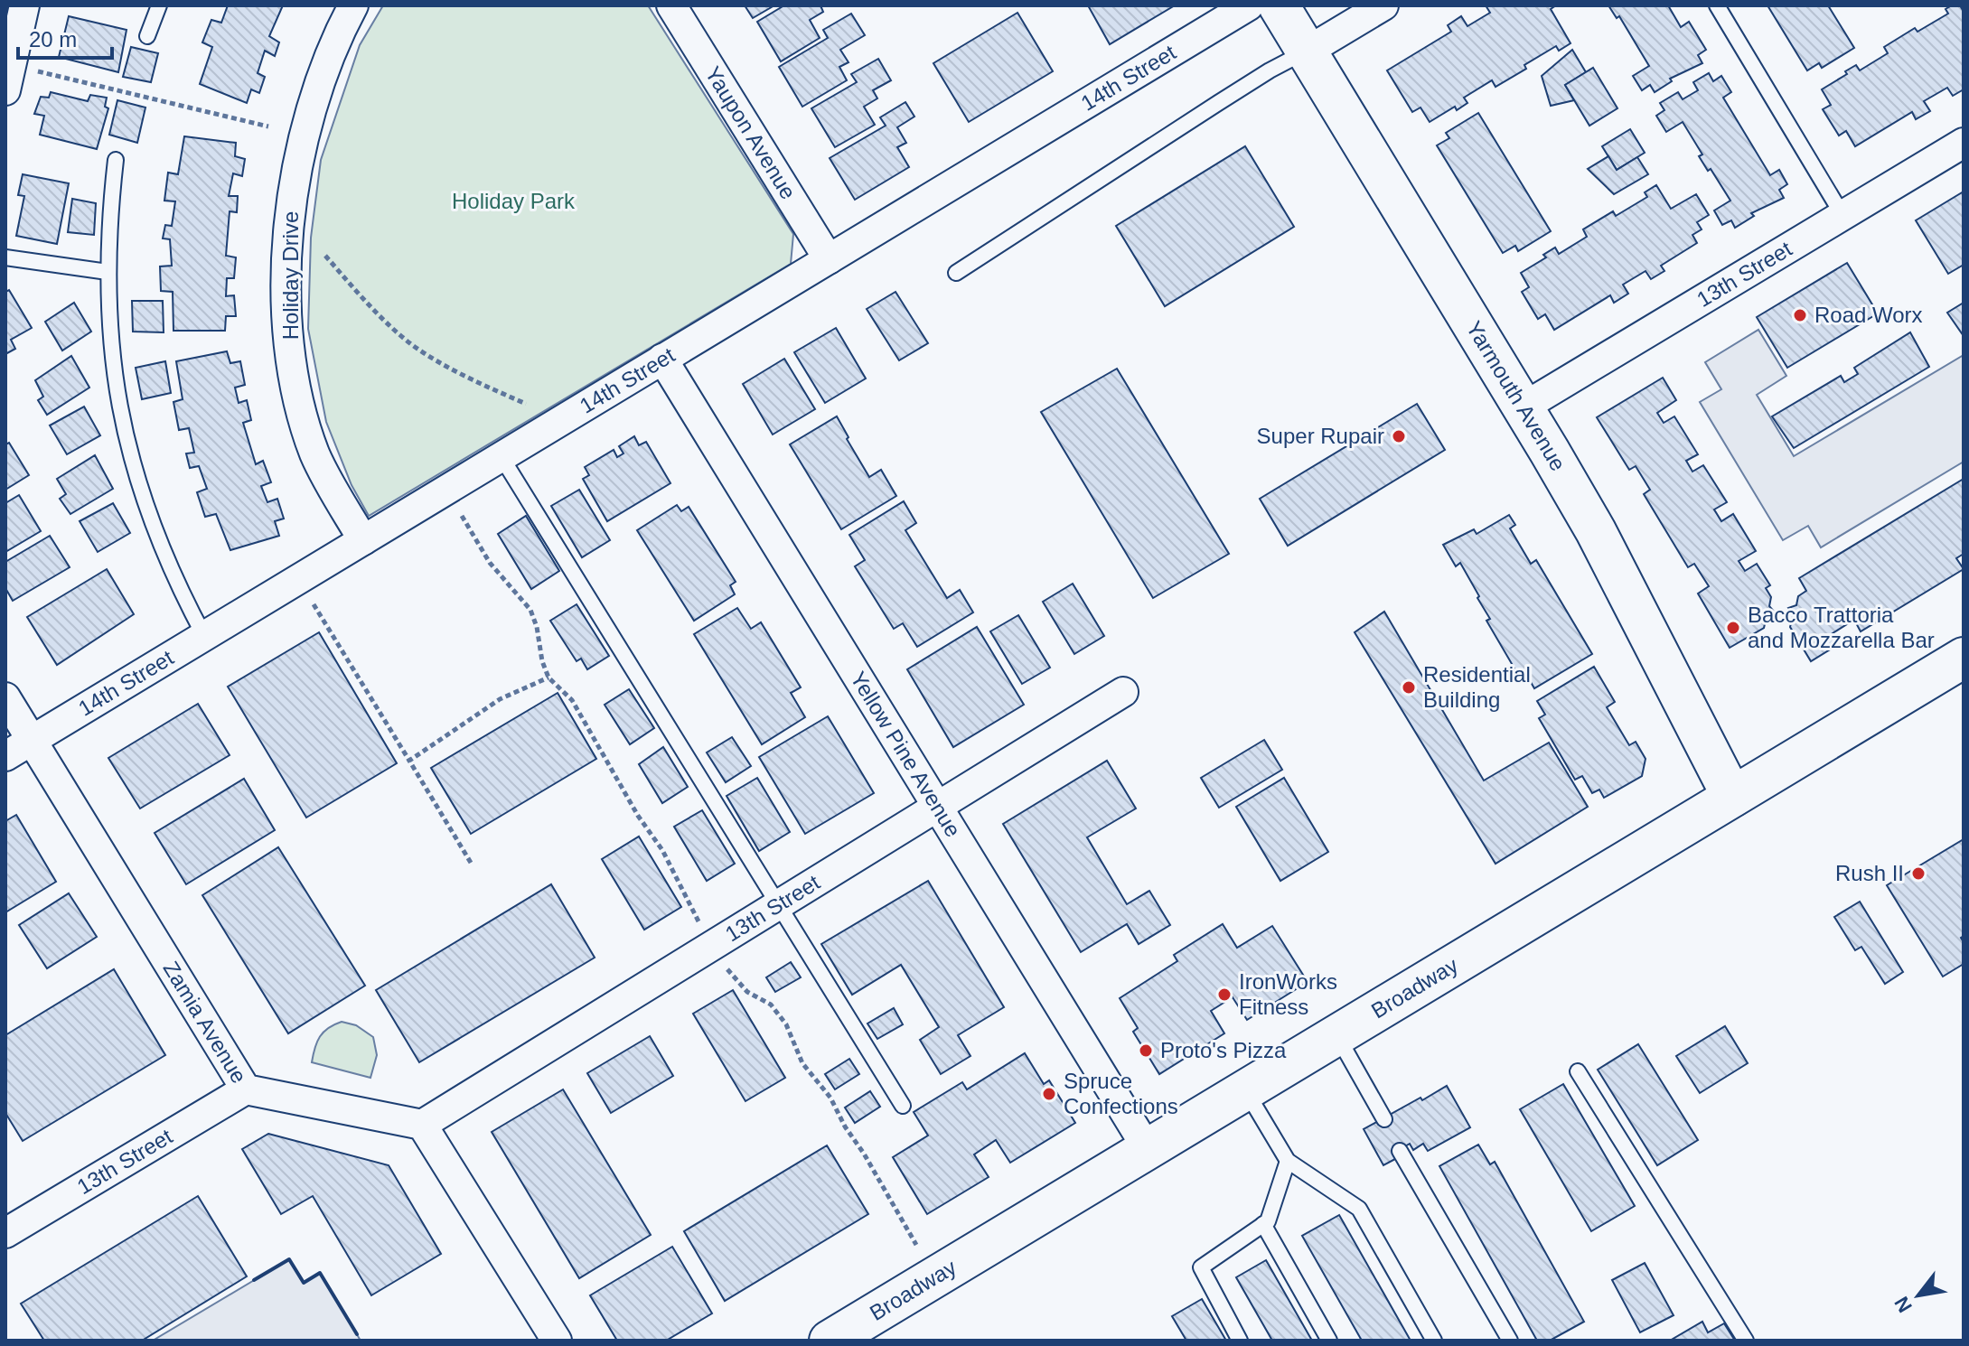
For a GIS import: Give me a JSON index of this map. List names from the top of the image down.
{
  "streets": {
    "main road": ["Yarmouth Avenue", "Broadway"],
    "street": [
      "14th Street",
      "Yaupon Avenue",
      "13th Street",
      "Holiday Drive",
      "Yellow Pine Avenue",
      "Zamia Avenue"
    ]
  },
  "crossings": [
    ["14th Street", "Yaupon Avenue"],
    ["14th Street", "Holiday Drive"],
    ["14th Street", "Yellow Pine Avenue"],
    ["14th Street", "Zamia Avenue"],
    ["13th Street", "Yarmouth Avenue"],
    ["13th Street", "Yellow Pine Avenue"],
    ["13th Street", "Zamia Avenue"],
    ["Yarmouth Avenue", "Broadway"],
    ["Yellow Pine Avenue", "Broadway"]
  ],
  "parks": ["Holiday Park"],
  "places": [
    "Road Worx",
    "Super Rupair",
    "Bacco Trattoria and Mozzarella Bar",
    "Residential Building",
    "Rush II",
    "IronWorks Fitness",
    "Proto's Pizza",
    "Spruce Confections"
  ],
  "scale_bar": "20 m",
  "north": "bottom left"
}
